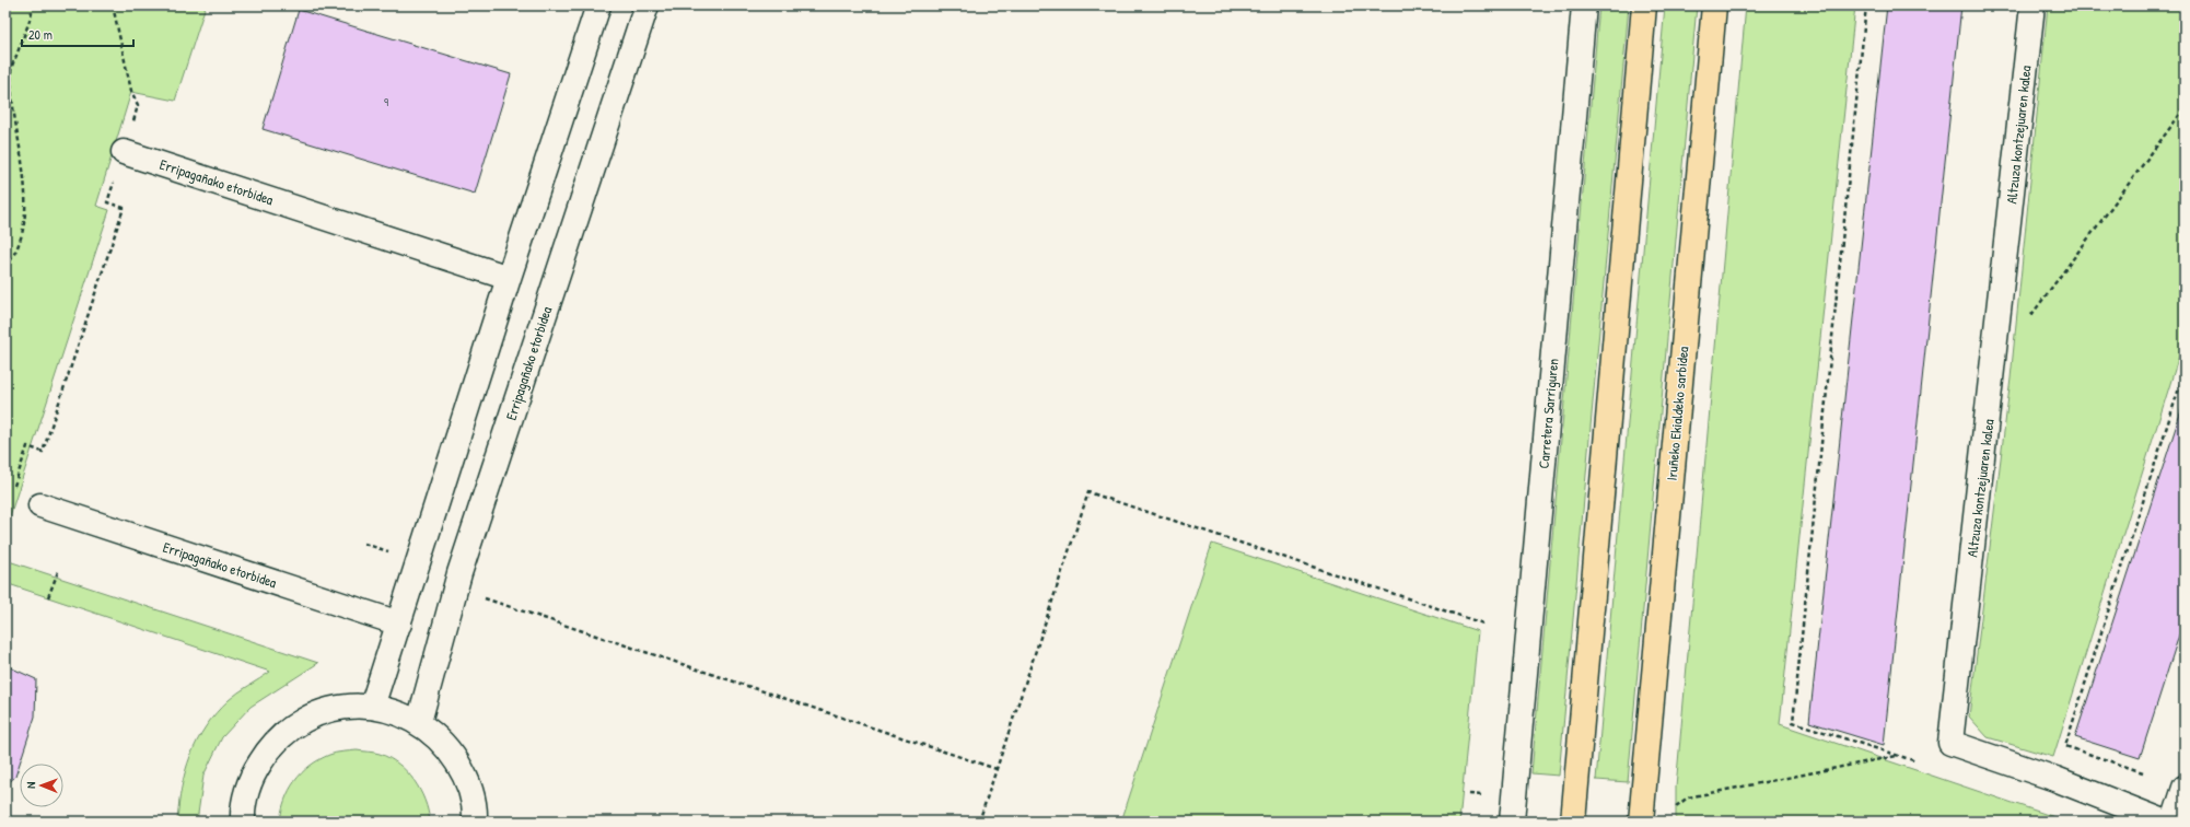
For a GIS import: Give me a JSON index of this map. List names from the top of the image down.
{
  "streets": {
    "highway": ["Iruñeko Ekialdeko sarbidea"],
    "street": ["Altzuza kontzejuaren kalea", "Erripagañako etorbidea", "Carretera Sarriguren"]
  },
  "house_numbers": ["9"],
  "scale_bar": "20 m",
  "north": "left"
}
